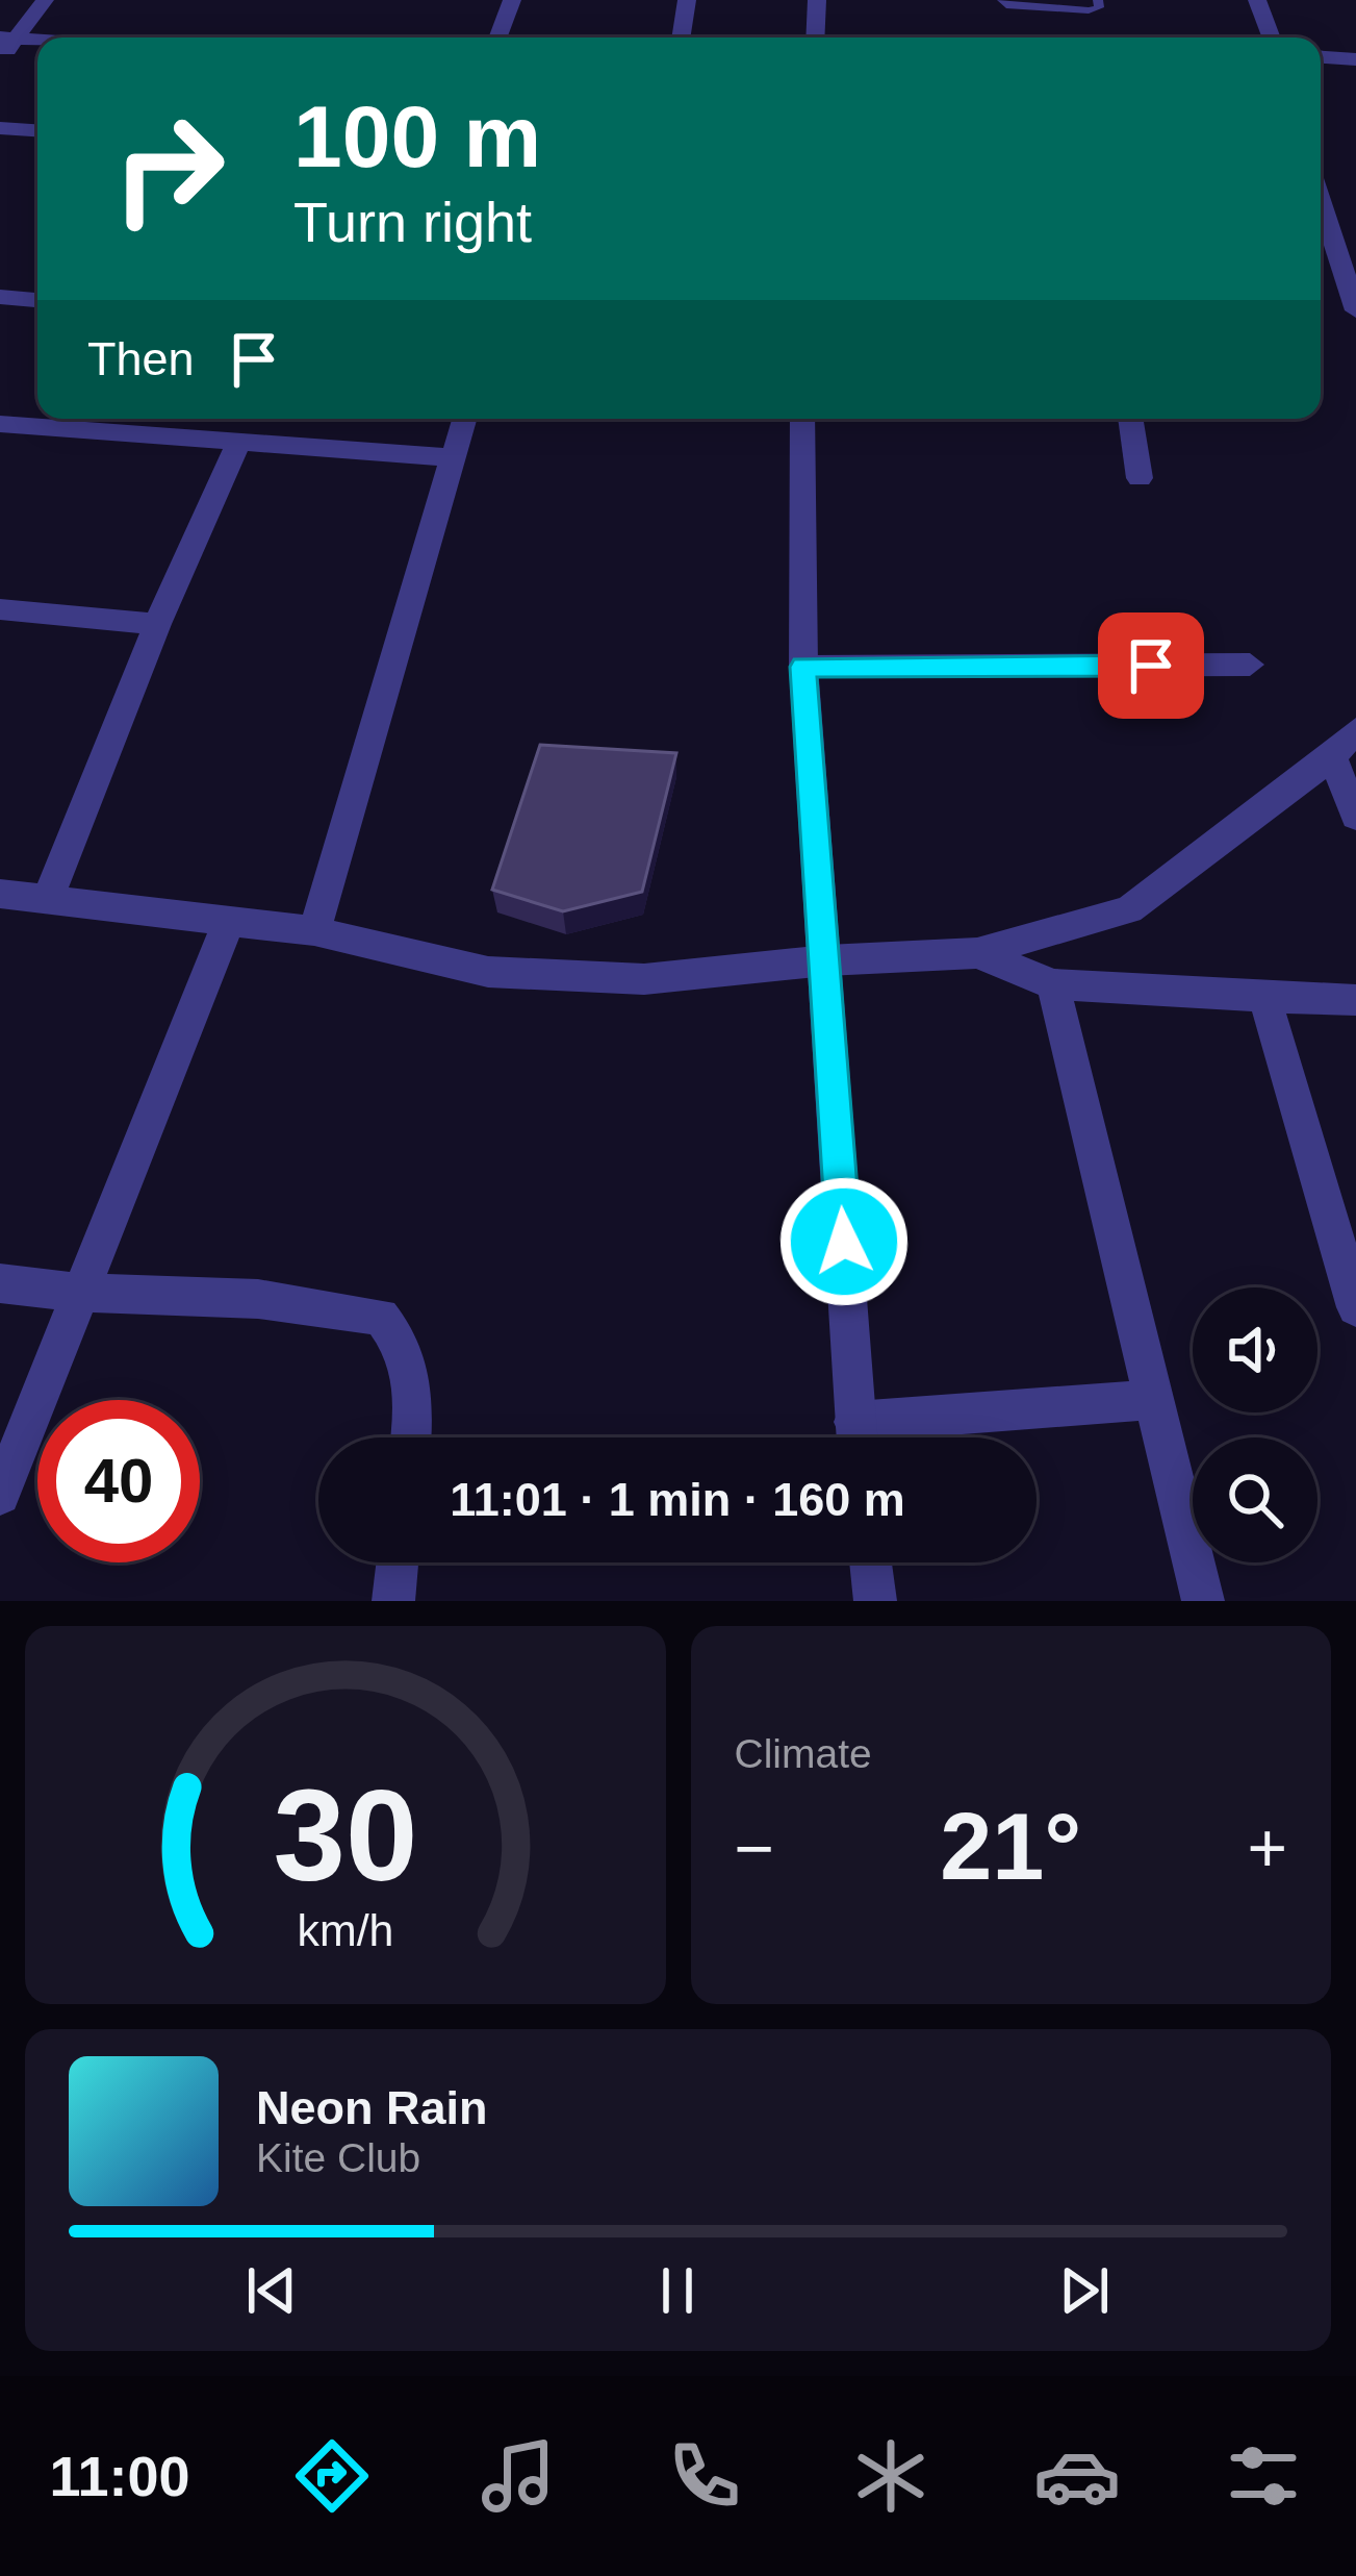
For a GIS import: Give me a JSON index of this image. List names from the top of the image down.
{
  "page": {
    "turn": ["100 m", "Turn right"],
    "then": "Then",
    "limit": "40",
    "trip": "11:01 · 1 min · 160 m",
    "tile": "Climate",
    "heat": ["−", "21°", "+"],
    "song": ["Neon Rain", "Kite Club"],
    "tabs": "11:00",
    "gauge": ["30", "km/h"]
  }
}
